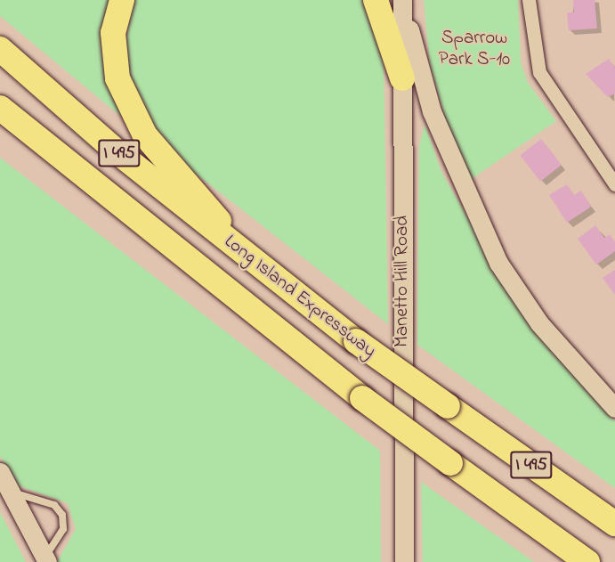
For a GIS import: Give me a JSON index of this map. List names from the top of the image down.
{
  "streets": {
    "highway": ["I 495", "Long Island Expressway"],
    "main road": ["Manetto Hill Road"]
  },
  "parks": ["Sparrow Park S-10"]
}
